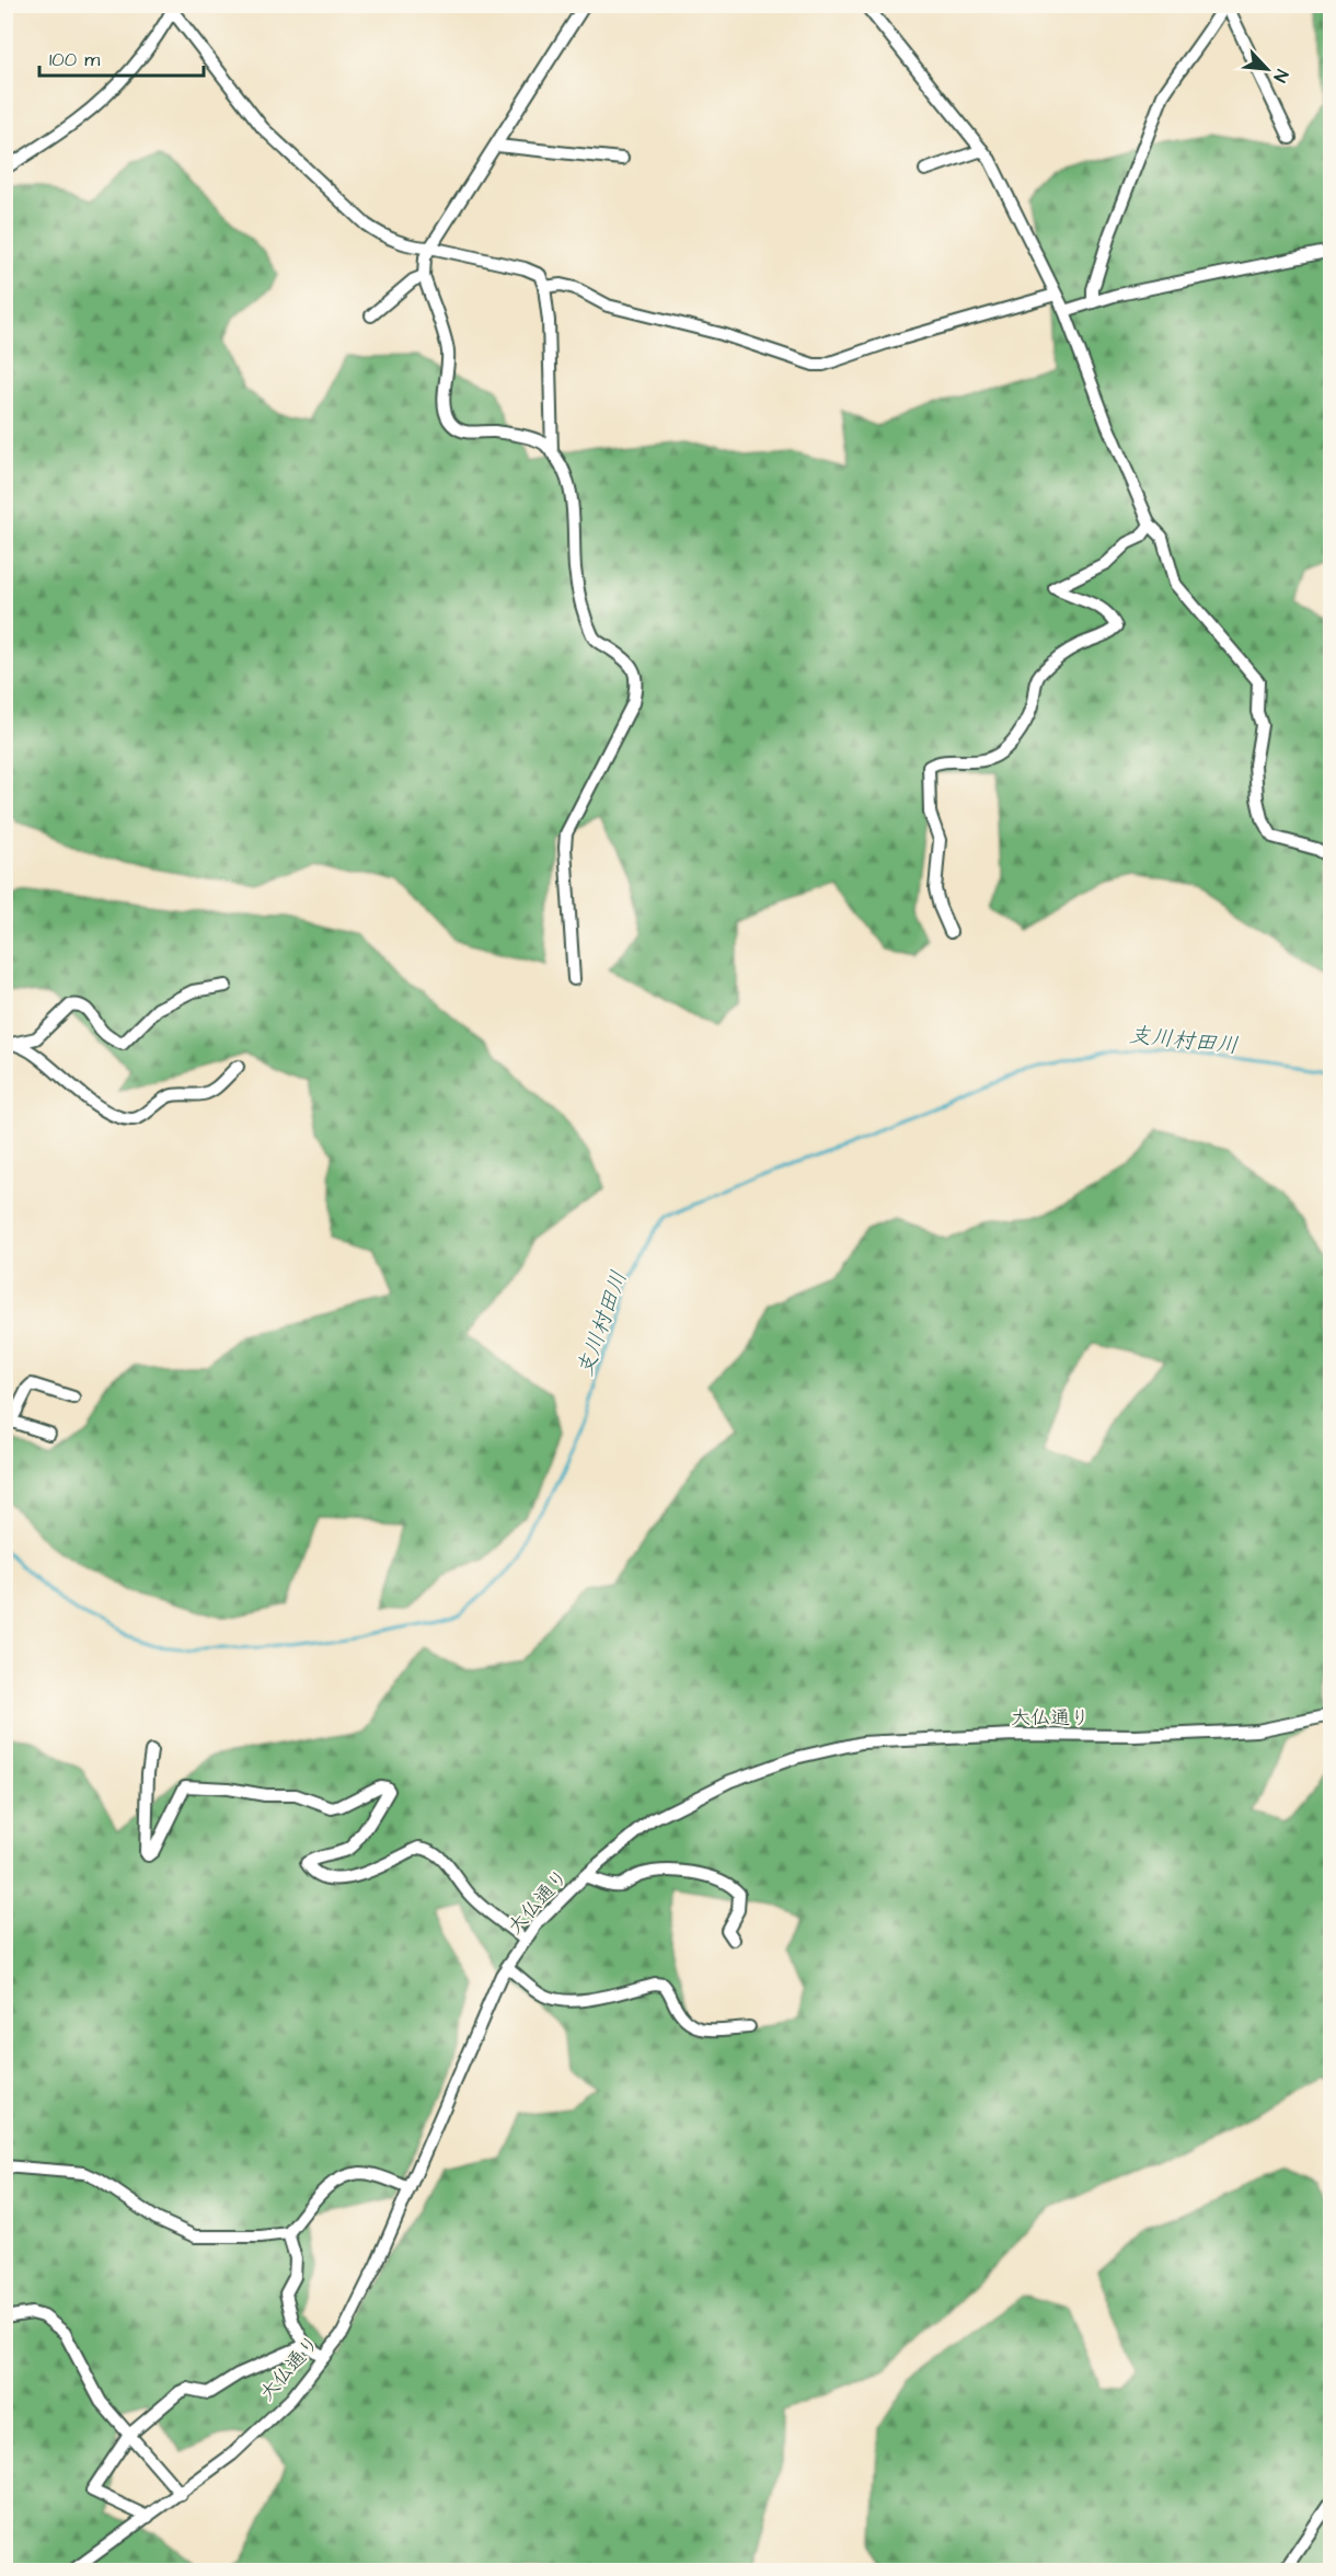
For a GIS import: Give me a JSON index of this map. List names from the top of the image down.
{
  "streets": {
    "street": ["大仏通り"]
  },
  "water": ["支川村田川"],
  "scale_bar": "100 m",
  "north": "bottom right"
}
